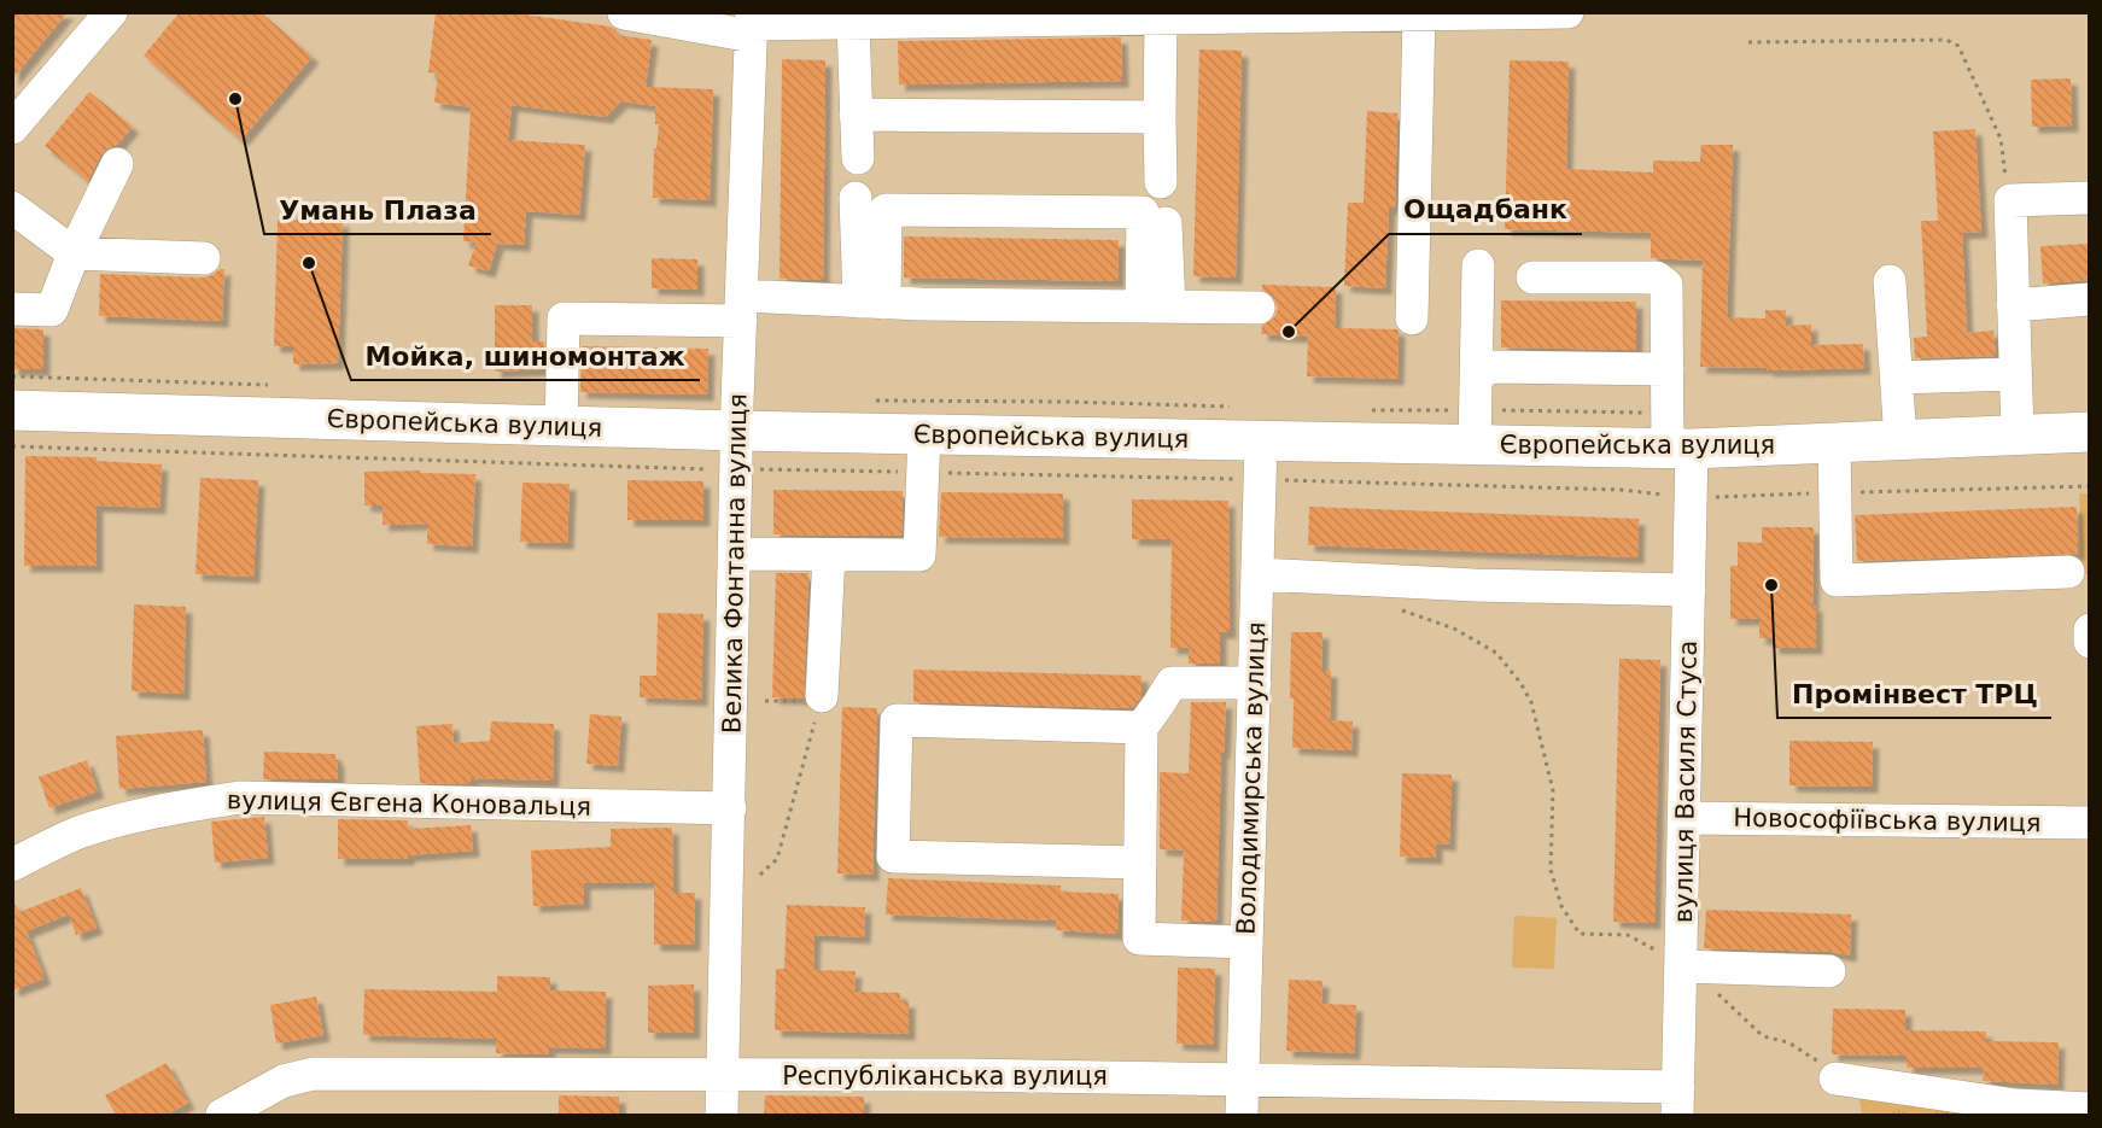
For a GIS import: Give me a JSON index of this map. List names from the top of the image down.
{
  "streets": {
    "main road": ["Європейська вулиця"],
    "street": [
      "Велика Фонтанна вулиця",
      "Володимирська вулиця",
      "вулиця Василя Стуса",
      "вулиця Євгена Коновальця",
      "Новософіївська вулиця",
      "Республіканська вулиця"
    ]
  },
  "crossings": [
    ["Європейська вулиця", "Велика Фонтанна вулиця"],
    ["Європейська вулиця", "Володимирська вулиця"],
    ["Європейська вулиця", "вулиця Василя Стуса"],
    ["Велика Фонтанна вулиця", "вулиця Євгена Коновальця"],
    ["Велика Фонтанна вулиця", "Республіканська вулиця"],
    ["Володимирська вулиця", "Республіканська вулиця"],
    ["вулиця Василя Стуса", "Новософіївська вулиця"],
    ["вулиця Василя Стуса", "Республіканська вулиця"]
  ],
  "places": [
    "Умань Плаза",
    "Мойка, шиномонтаж",
    "Ощадбанк",
    "Промінвест ТРЦ"
  ]
}
